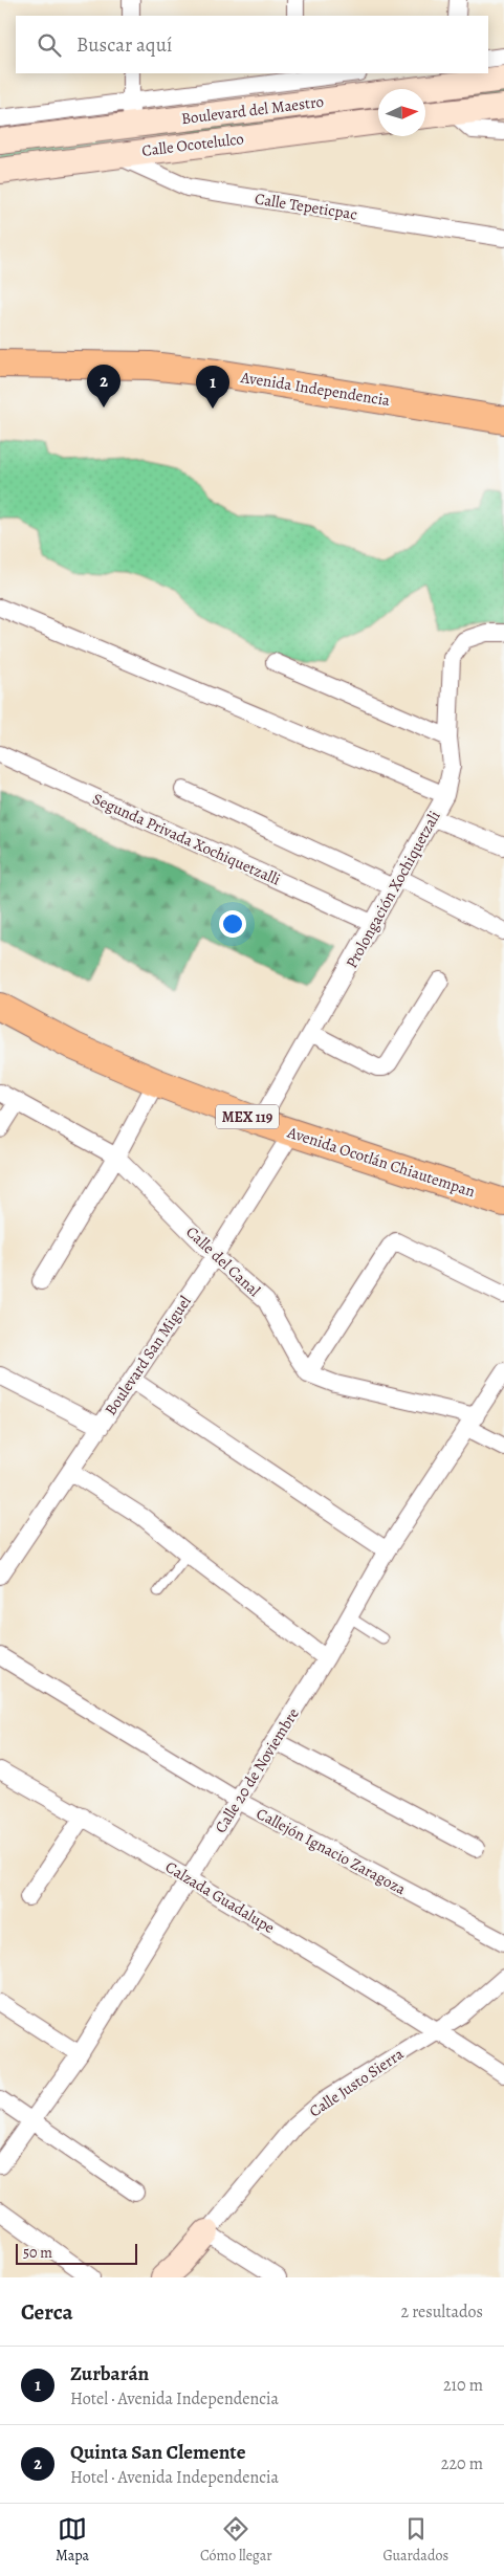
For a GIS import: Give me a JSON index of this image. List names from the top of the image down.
{
  "streets": {
    "main road": [
      "Boulevard del Maestro",
      "Calle Ocotelulco",
      "Avenida Independencia",
      "MEX 119",
      "Avenida Ocotlán Chiautempan",
      "Calle Justo Sierra"
    ],
    "street": [
      "Calle Tepeticpac",
      "Segunda Privada Xochiquetzalli",
      "Prolongación Xochiquetzali",
      "Calle del Canal",
      "Boulevard San Miguel",
      "Calle 20 de Noviembre",
      "Callejón Ignacio Zaragoza",
      "Calzada Guadalupe"
    ]
  },
  "crossings": [
    ["Calle Ocotelulco", "Calle Tepeticpac"],
    ["Segunda Privada Xochiquetzalli", "Prolongación Xochiquetzali"],
    ["Prolongación Xochiquetzali", "Avenida Ocotlán Chiautempan"],
    ["Avenida Ocotlán Chiautempan", "Boulevard San Miguel"],
    ["Calle del Canal", "Boulevard San Miguel"],
    ["Calle 20 de Noviembre", "Callejón Ignacio Zaragoza"],
    ["Calle 20 de Noviembre", "Calzada Guadalupe"],
    ["Calzada Guadalupe", "Calle Justo Sierra"]
  ],
  "scale_bar": "50 m",
  "north": "right",
  "page": {
    "search": "Buscar aquí",
    "pins": ["2", "1"],
    "scale": "50 m",
    "heading": ["Cerca", "2 resultados"],
    "list": [
      {
        "mark": "1",
        "name": "Zurbarán",
        "note": "Hotel · Avenida Independencia",
        "value": "210 m"
      },
      {
        "mark": "2",
        "name": "Quinta San Clemente",
        "note": "Hotel · Avenida Independencia",
        "value": "220 m"
      }
    ],
    "nav": ["Mapa", "Cómo llegar", "Guardados"]
  }
}
